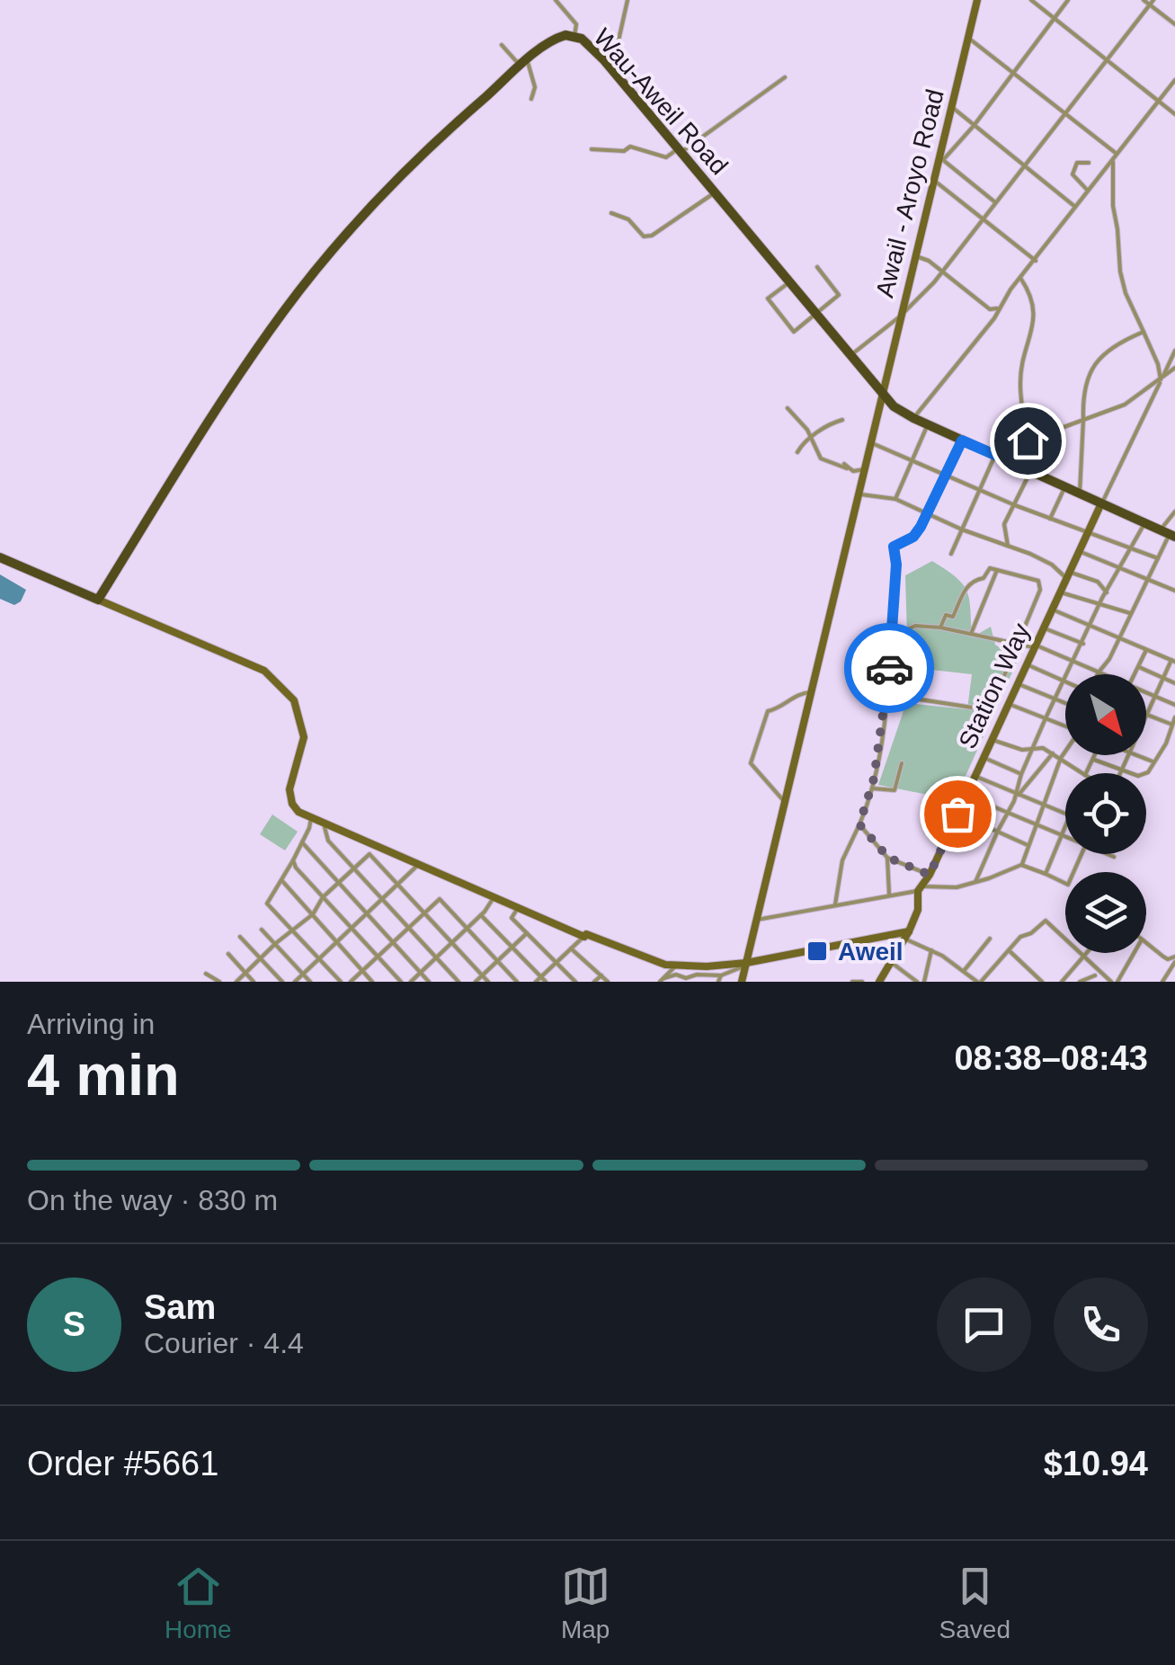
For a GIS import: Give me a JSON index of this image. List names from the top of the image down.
{
  "streets": {
    "main road": ["Wau-Aweil Road"],
    "street": ["Awail - Aroyo Road", "Station Way"]
  },
  "crossings": [
    ["Wau-Aweil Road", "Awail - Aroyo Road"],
    ["Wau-Aweil Road", "Station Way"]
  ],
  "places": {
    "transit": ["Aweil"]
  },
  "north": "bottom right",
  "page": {
    "heading": ["4 min", "Arriving in", "08:38–08:43"],
    "panel": [
      "Sam",
      "Courier · 4.4",
      "Order #5661",
      "$10.94"
    ],
    "bar": "On the way · 830 m",
    "round": "S",
    "tabs": ["Home", "Map", "Saved"]
  }
}
